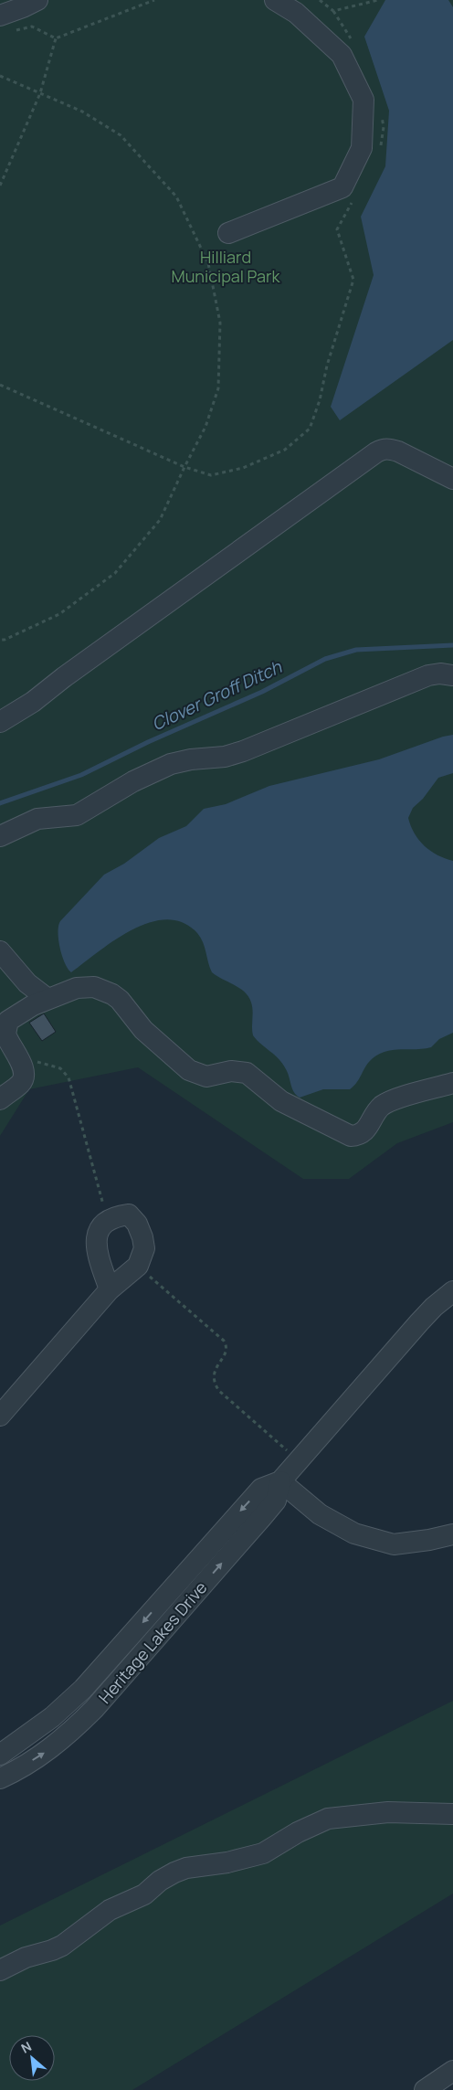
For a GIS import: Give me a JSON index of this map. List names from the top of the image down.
{
  "streets": {
    "street": ["Heritage Lakes Drive"]
  },
  "water": ["Clover Groff Ditch"],
  "parks": ["Hilliard Municipal Park"],
  "north": "top left"
}
